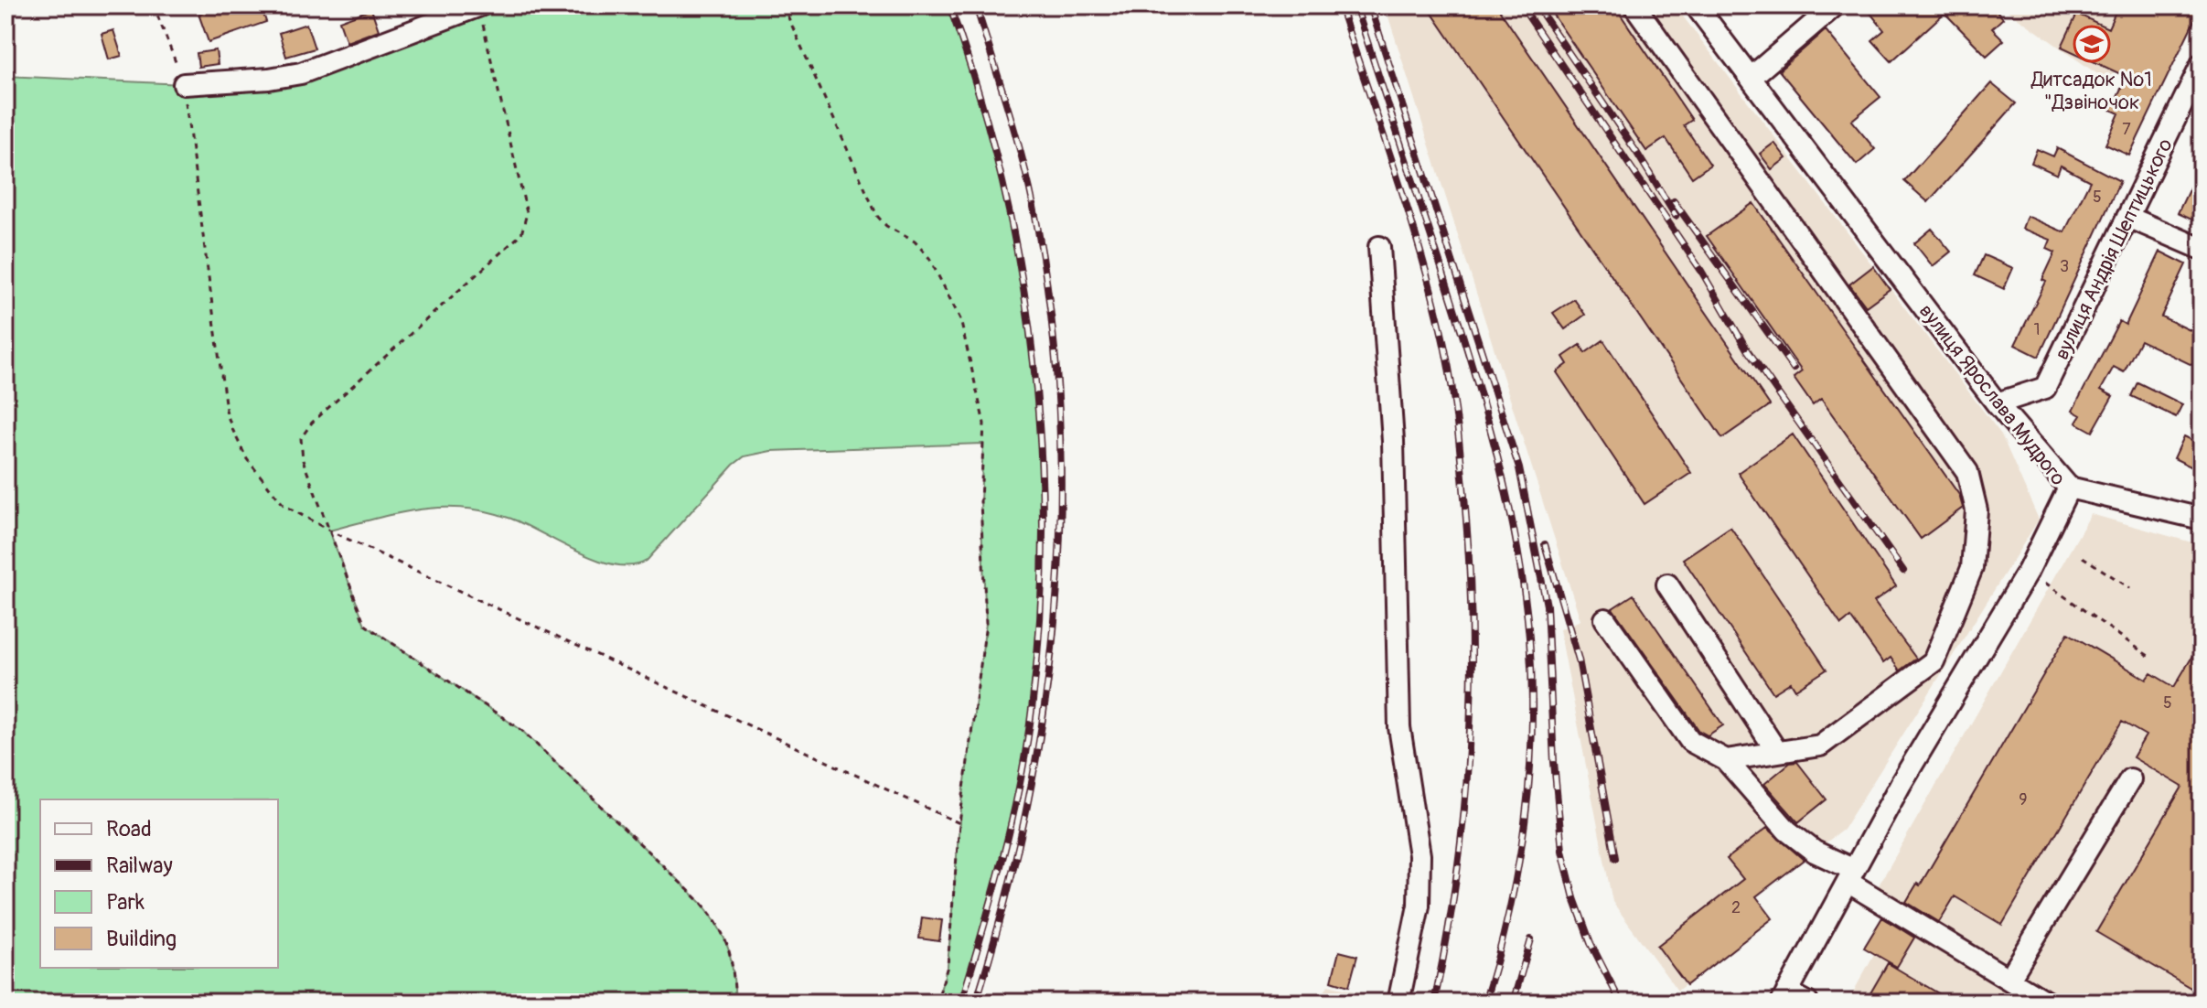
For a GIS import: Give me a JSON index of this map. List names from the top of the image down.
{
  "streets": {
    "street": ["вулиця Андрія Шептицького", "вулиця Ярослава Мудрого"]
  },
  "crossings": [
    ["вулиця Андрія Шептицького", "вулиця Ярослава Мудрого"]
  ],
  "places": {
    "school or university": ["Дитсадок №1 \"Дзвіночок"]
  },
  "house_numbers": [
    "7",
    "5",
    "3",
    "1",
    "5",
    "9",
    "2"
  ],
  "legend": [
    "Road",
    "Railway",
    "Park",
    "Building"
  ]
}
